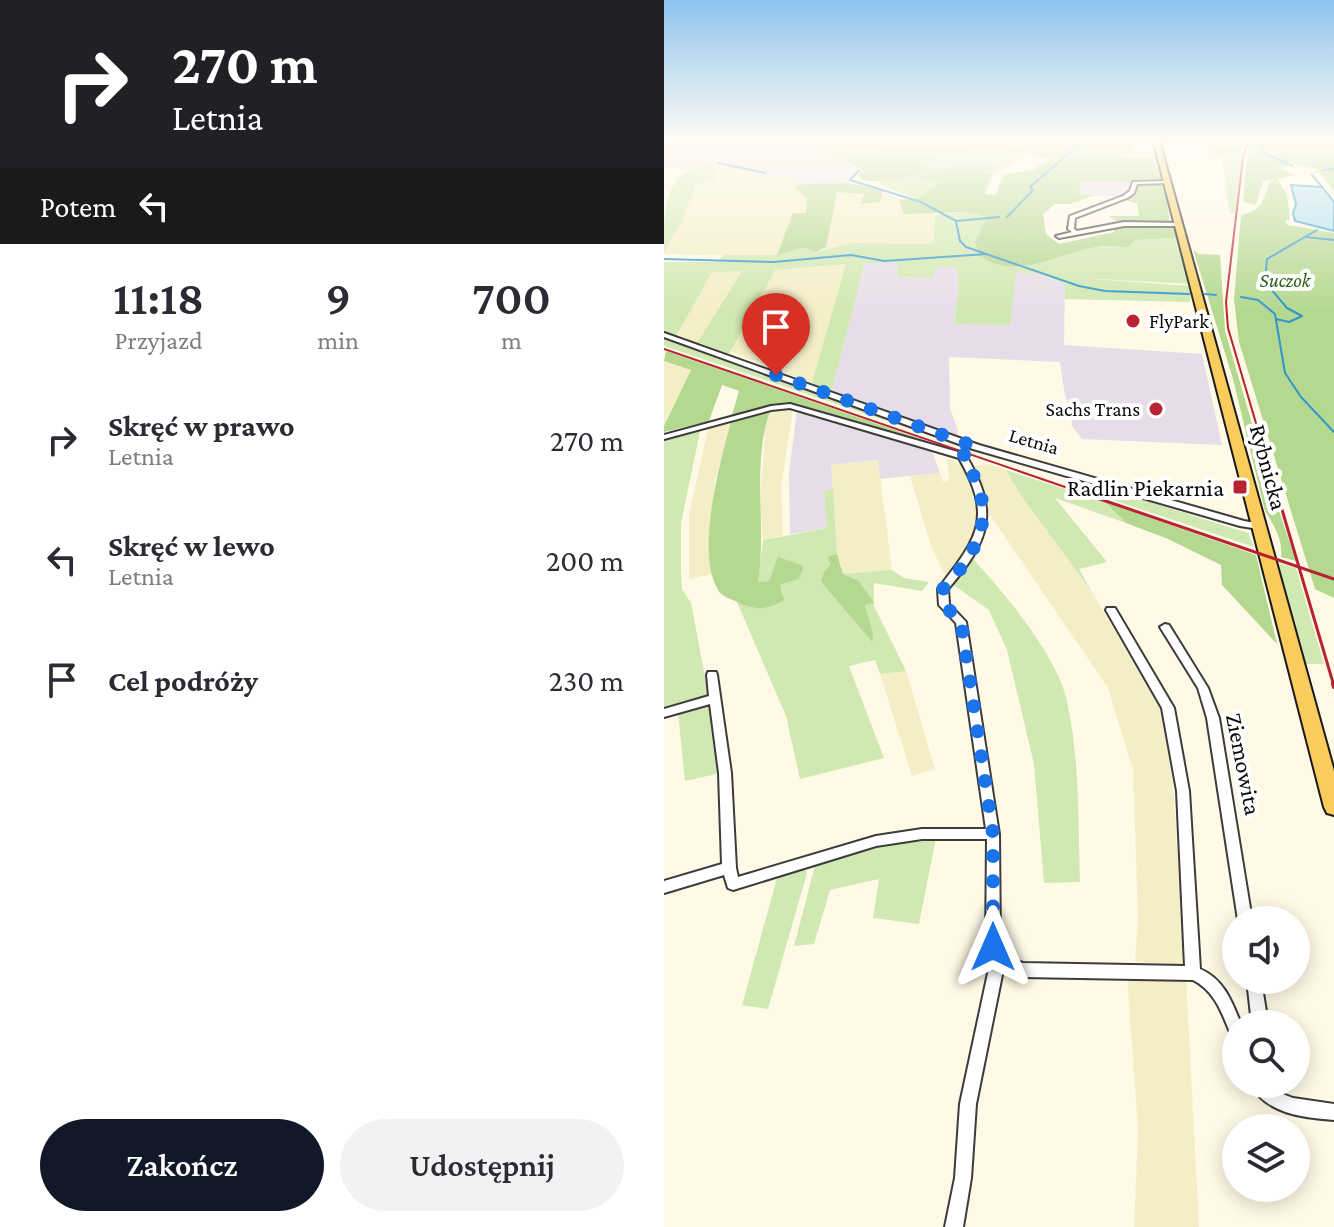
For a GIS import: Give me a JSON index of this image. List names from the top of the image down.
{
  "streets": {
    "main road": ["Rybnicka"],
    "street": ["Letnia", "Ziemowita"]
  },
  "crossings": [
    ["Letnia", "Rybnicka"]
  ],
  "parks": ["Suczok"],
  "places": {
    "other": ["FlyPark", "Sachs Trans"],
    "transit": ["Radlin Piekarnia"]
  },
  "page": {
    "turn": ["270 m", "Letnia"],
    "then": "Potem",
    "eta": [
      "11:18",
      "Przyjazd",
      "9",
      "min",
      "700",
      "m"
    ],
    "list": [
      {
        "name": "Skręć w prawo",
        "note": "Letnia",
        "value": "270 m"
      },
      {
        "name": "Skręć w lewo",
        "note": "Letnia",
        "value": "200 m"
      },
      {
        "name": "Cel podróży",
        "value": "230 m"
      }
    ],
    "buttons": ["Zakończ", "Udostępnij"]
  }
}
